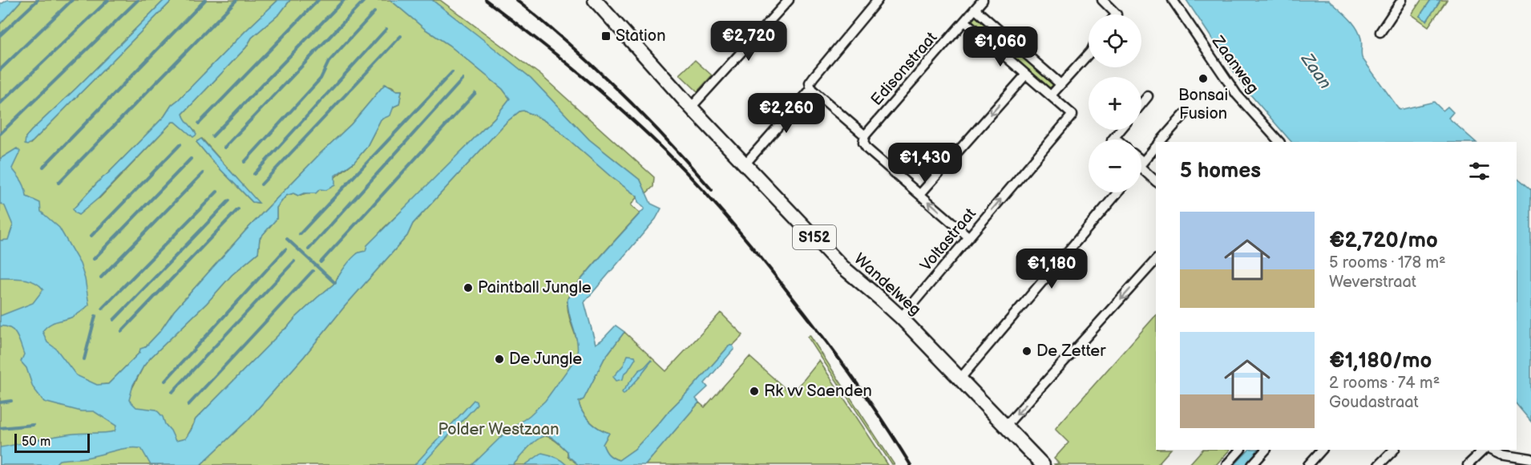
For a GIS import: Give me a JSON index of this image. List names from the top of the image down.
{
  "streets": {
    "main road": ["S152", "Wandelweg"],
    "street": ["Zaanweg", "Edisonstraat", "Voltastraat"]
  },
  "crossings": [
    ["Voltastraat", "Wandelweg"]
  ],
  "water": ["Zaan"],
  "parks": ["Polder Westzaan"],
  "places": {
    "transit": ["Station"],
    "other": [
      "Bonsai Fusion",
      "Paintball Jungle",
      "De Zetter",
      "De Jungle",
      "Rk vv Saenden"
    ]
  },
  "scale_bar": "50 m",
  "page": {
    "map_buttons": ["+", "−"],
    "price": [
      "€2,720",
      "€1,060",
      "€2,260",
      "€1,430",
      "€1,180"
    ],
    "heading": "5 homes",
    "list": [
      {
        "name": "€2,720/mo",
        "note": "5 rooms · 178 m² · Weverstraat"
      },
      {
        "name": "€1,180/mo",
        "note": "2 rooms · 74 m² · Goudastraat"
      }
    ],
    "scale": "50 m"
  }
}
